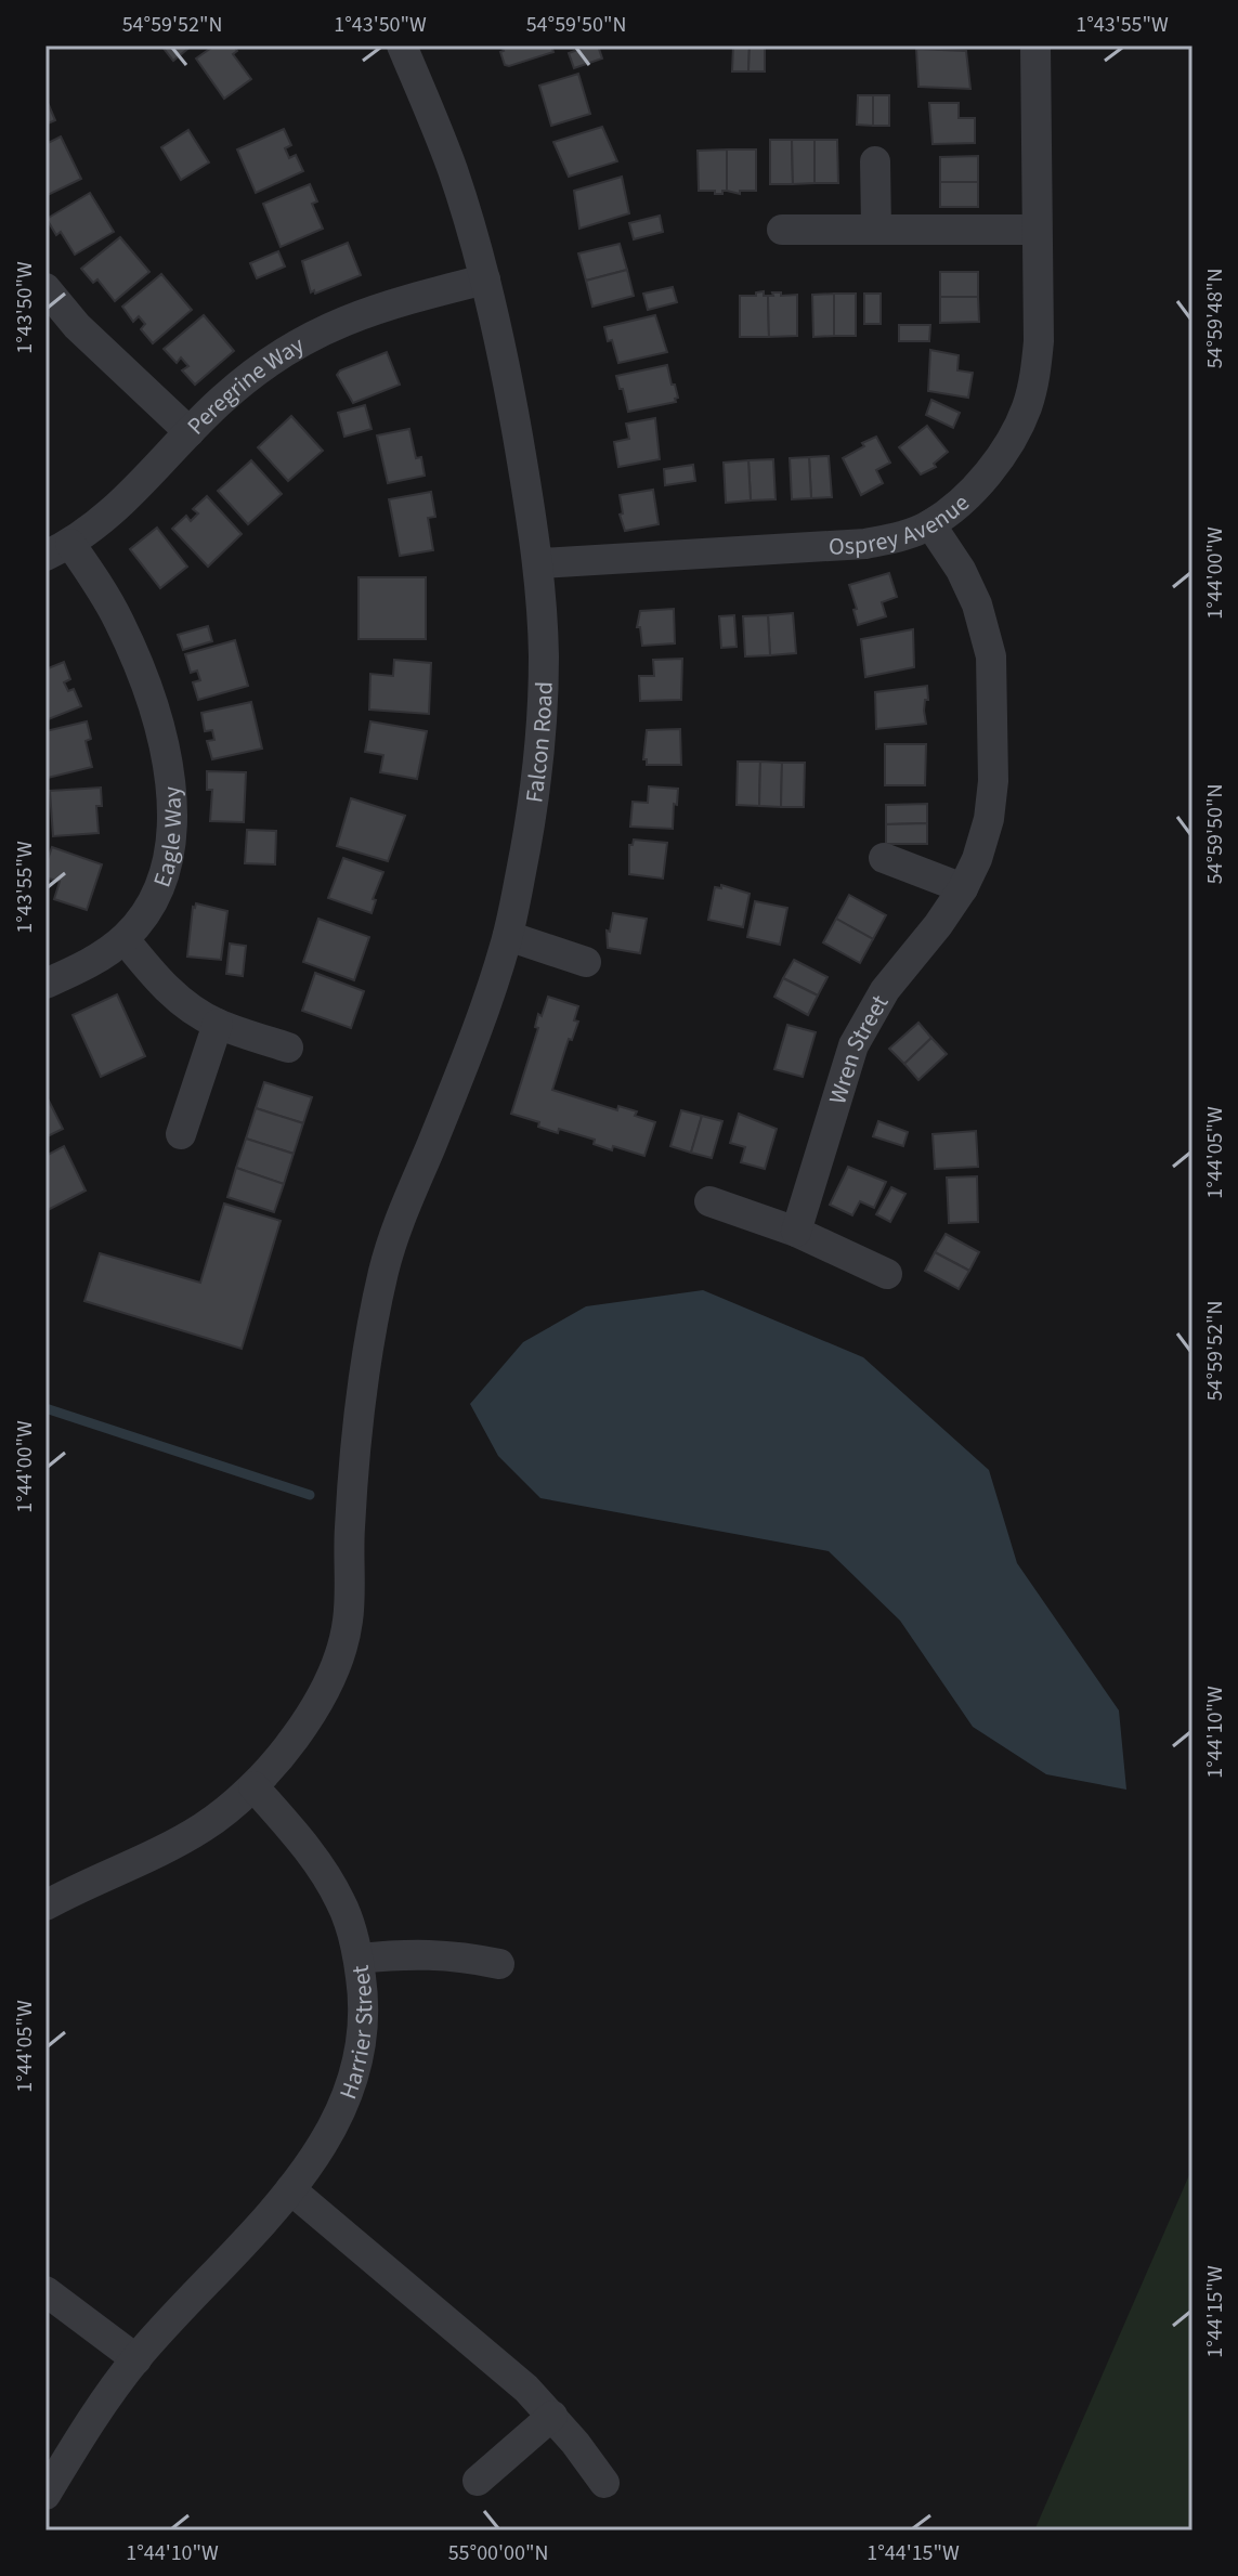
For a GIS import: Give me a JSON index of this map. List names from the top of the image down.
{
  "streets": {
    "street": [
      "Peregrine Way",
      "Osprey Avenue",
      "Falcon Road",
      "Eagle Way",
      "Wren Street",
      "Harrier Street"
    ]
  },
  "crossings": [
    ["Peregrine Way", "Falcon Road"],
    ["Peregrine Way", "Eagle Way"],
    ["Osprey Avenue", "Falcon Road"],
    ["Osprey Avenue", "Wren Street"],
    ["Falcon Road", "Harrier Street"]
  ],
  "coordinates": [
    "54°59'52\"N",
    "1°43'50\"W",
    "54°59'50\"N",
    "1°43'55\"W",
    "54°59'48\"N",
    "1°44'00\"W",
    "1°44'05\"W",
    "1°44'10\"W",
    "1°44'15\"W",
    "55°00'00\"N"
  ]
}
